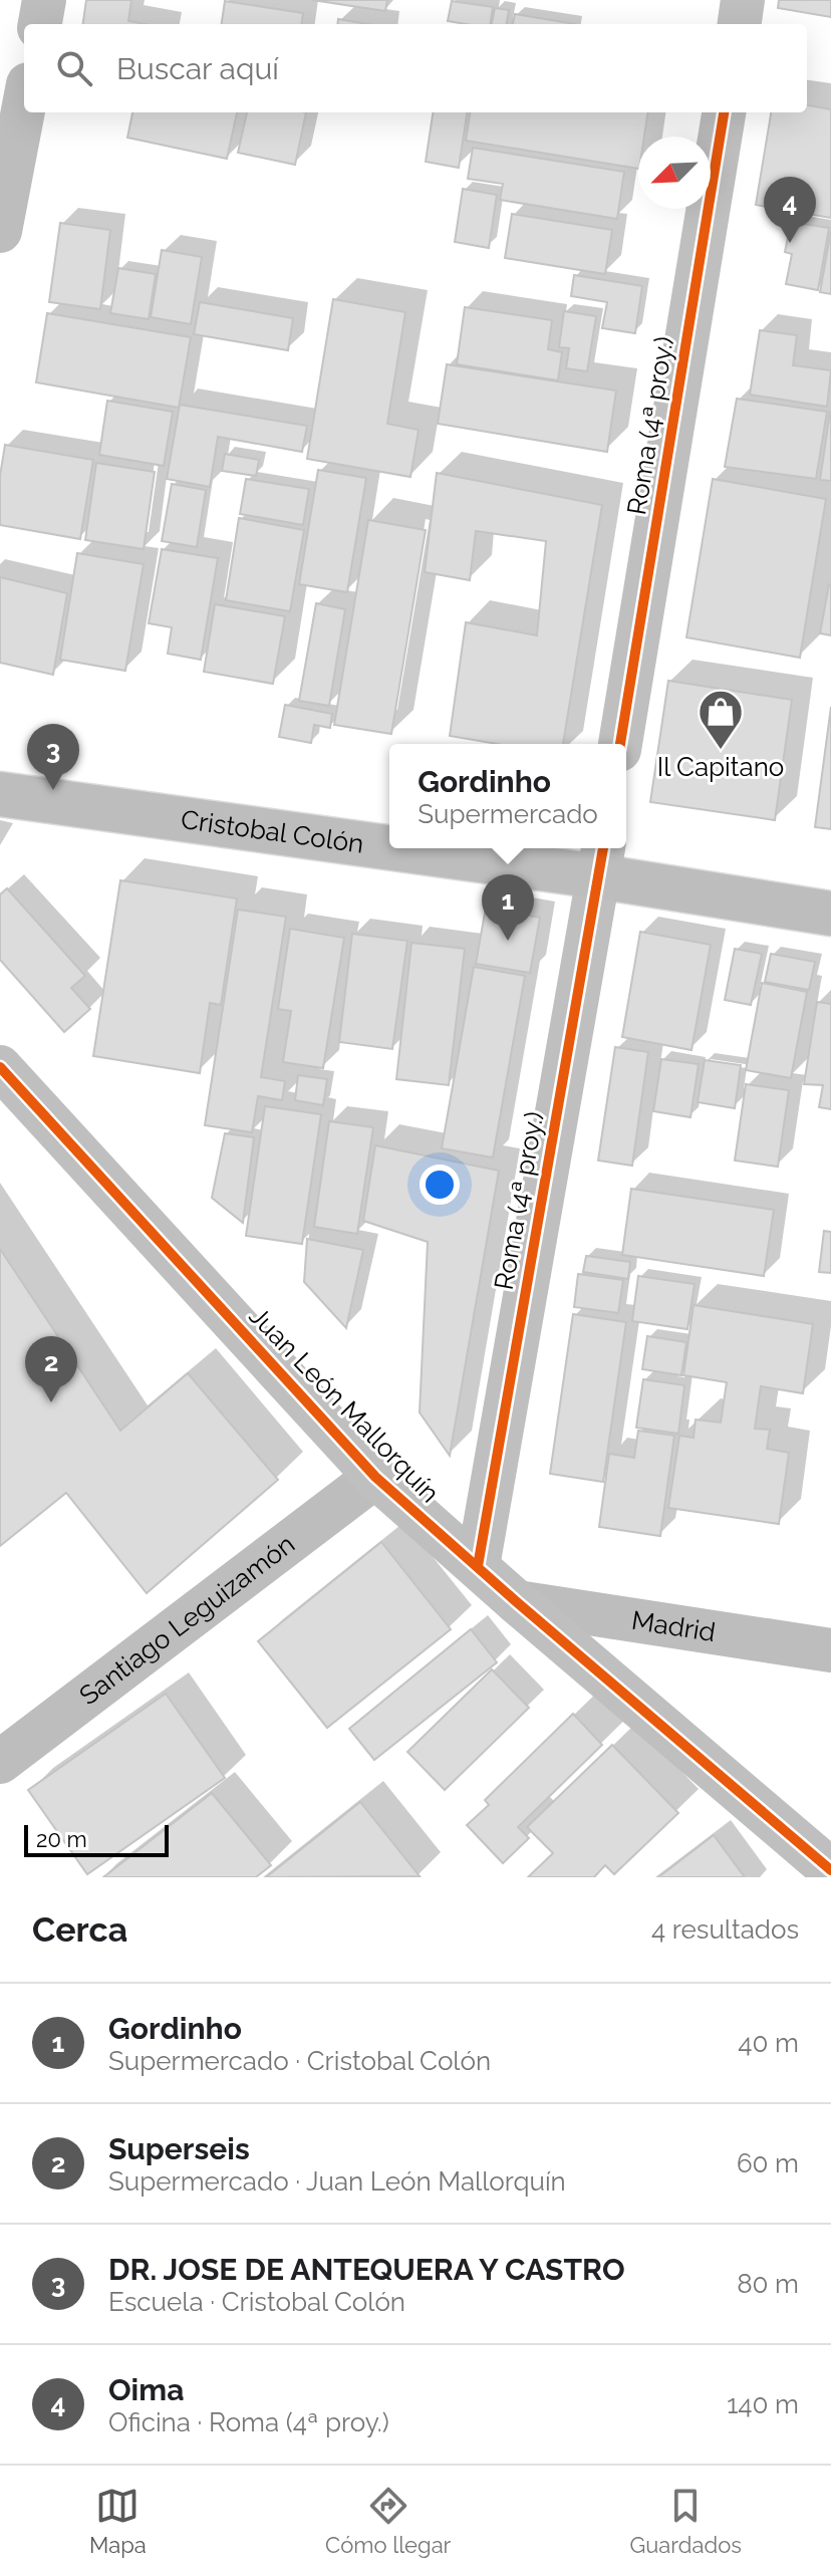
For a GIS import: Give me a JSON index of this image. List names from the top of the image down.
{
  "streets": {
    "street": [
      "Roma (4ª proy.)",
      "Cristobal Colón",
      "Juan León Mallorquín",
      "Santiago Leguizamón",
      "Madrid"
    ]
  },
  "crossings": [
    ["Roma (4ª proy.)", "Cristobal Colón"],
    ["Roma (4ª proy.)", "Juan León Mallorquín"],
    ["Juan León Mallorquín", "Santiago Leguizamón"],
    ["Juan León Mallorquín", "Madrid"]
  ],
  "places": {
    "shop": ["Il Capitano"]
  },
  "scale_bar": "20 m",
  "north": "bottom left",
  "page": {
    "search": "Buscar aquí",
    "pins": [
      "4",
      "3",
      "1",
      "2"
    ],
    "popup": ["Gordinho", "Supermercado"],
    "scale": "20 m",
    "heading": ["Cerca", "4 resultados"],
    "list": [
      {
        "mark": "1",
        "name": "Gordinho",
        "note": "Supermercado · Cristobal Colón",
        "value": "40 m"
      },
      {
        "mark": "2",
        "name": "Superseis",
        "note": "Supermercado · Juan León Mallorquín",
        "value": "60 m"
      },
      {
        "mark": "3",
        "name": "DR. JOSE DE ANTEQUERA Y CASTRO",
        "note": "Escuela · Cristobal Colón",
        "value": "80 m"
      },
      {
        "mark": "4",
        "name": "Oima",
        "note": "Oficina · Roma (4ª proy.)",
        "value": "140 m"
      }
    ],
    "nav": ["Mapa", "Cómo llegar", "Guardados"]
  }
}
